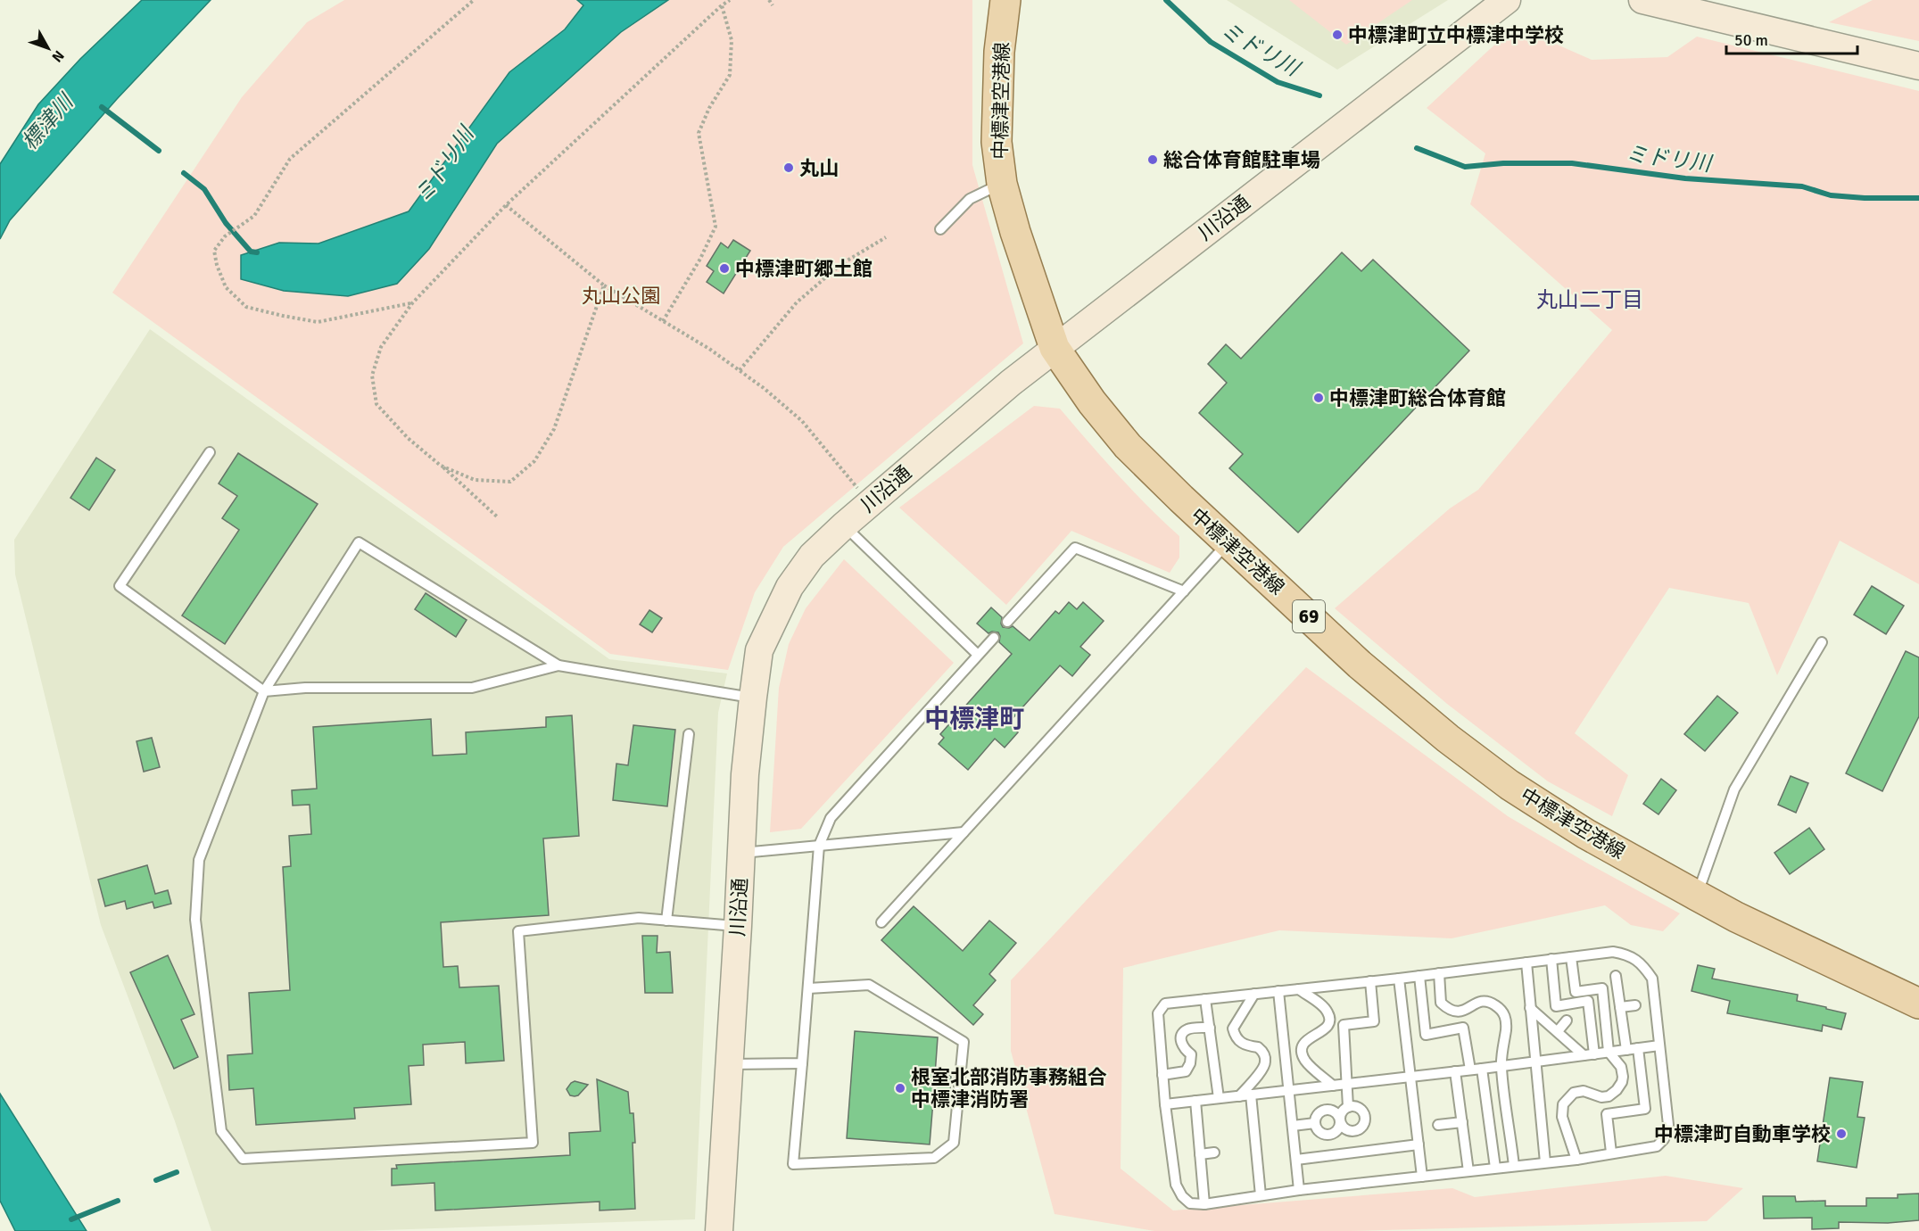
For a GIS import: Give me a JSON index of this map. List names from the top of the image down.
{
  "streets": {
    "main road": ["中標津空港線", "69"],
    "street": ["川沿通"]
  },
  "crossings": [
    ["中標津空港線", "川沿通"]
  ],
  "districts": ["丸山二丁目", "中標津町"],
  "water": ["ミドリ川", "標津川"],
  "parks": ["丸山公園"],
  "places": [
    "中標津町立中標津中学校",
    "総合体育館駐車場",
    "丸山",
    "中標津町郷土館",
    "中標津町総合体育館",
    "根室北部消防事務組合 中標津消防署",
    "中標津町自動車学校"
  ],
  "scale_bar": "50 m",
  "north": "bottom right"
}
